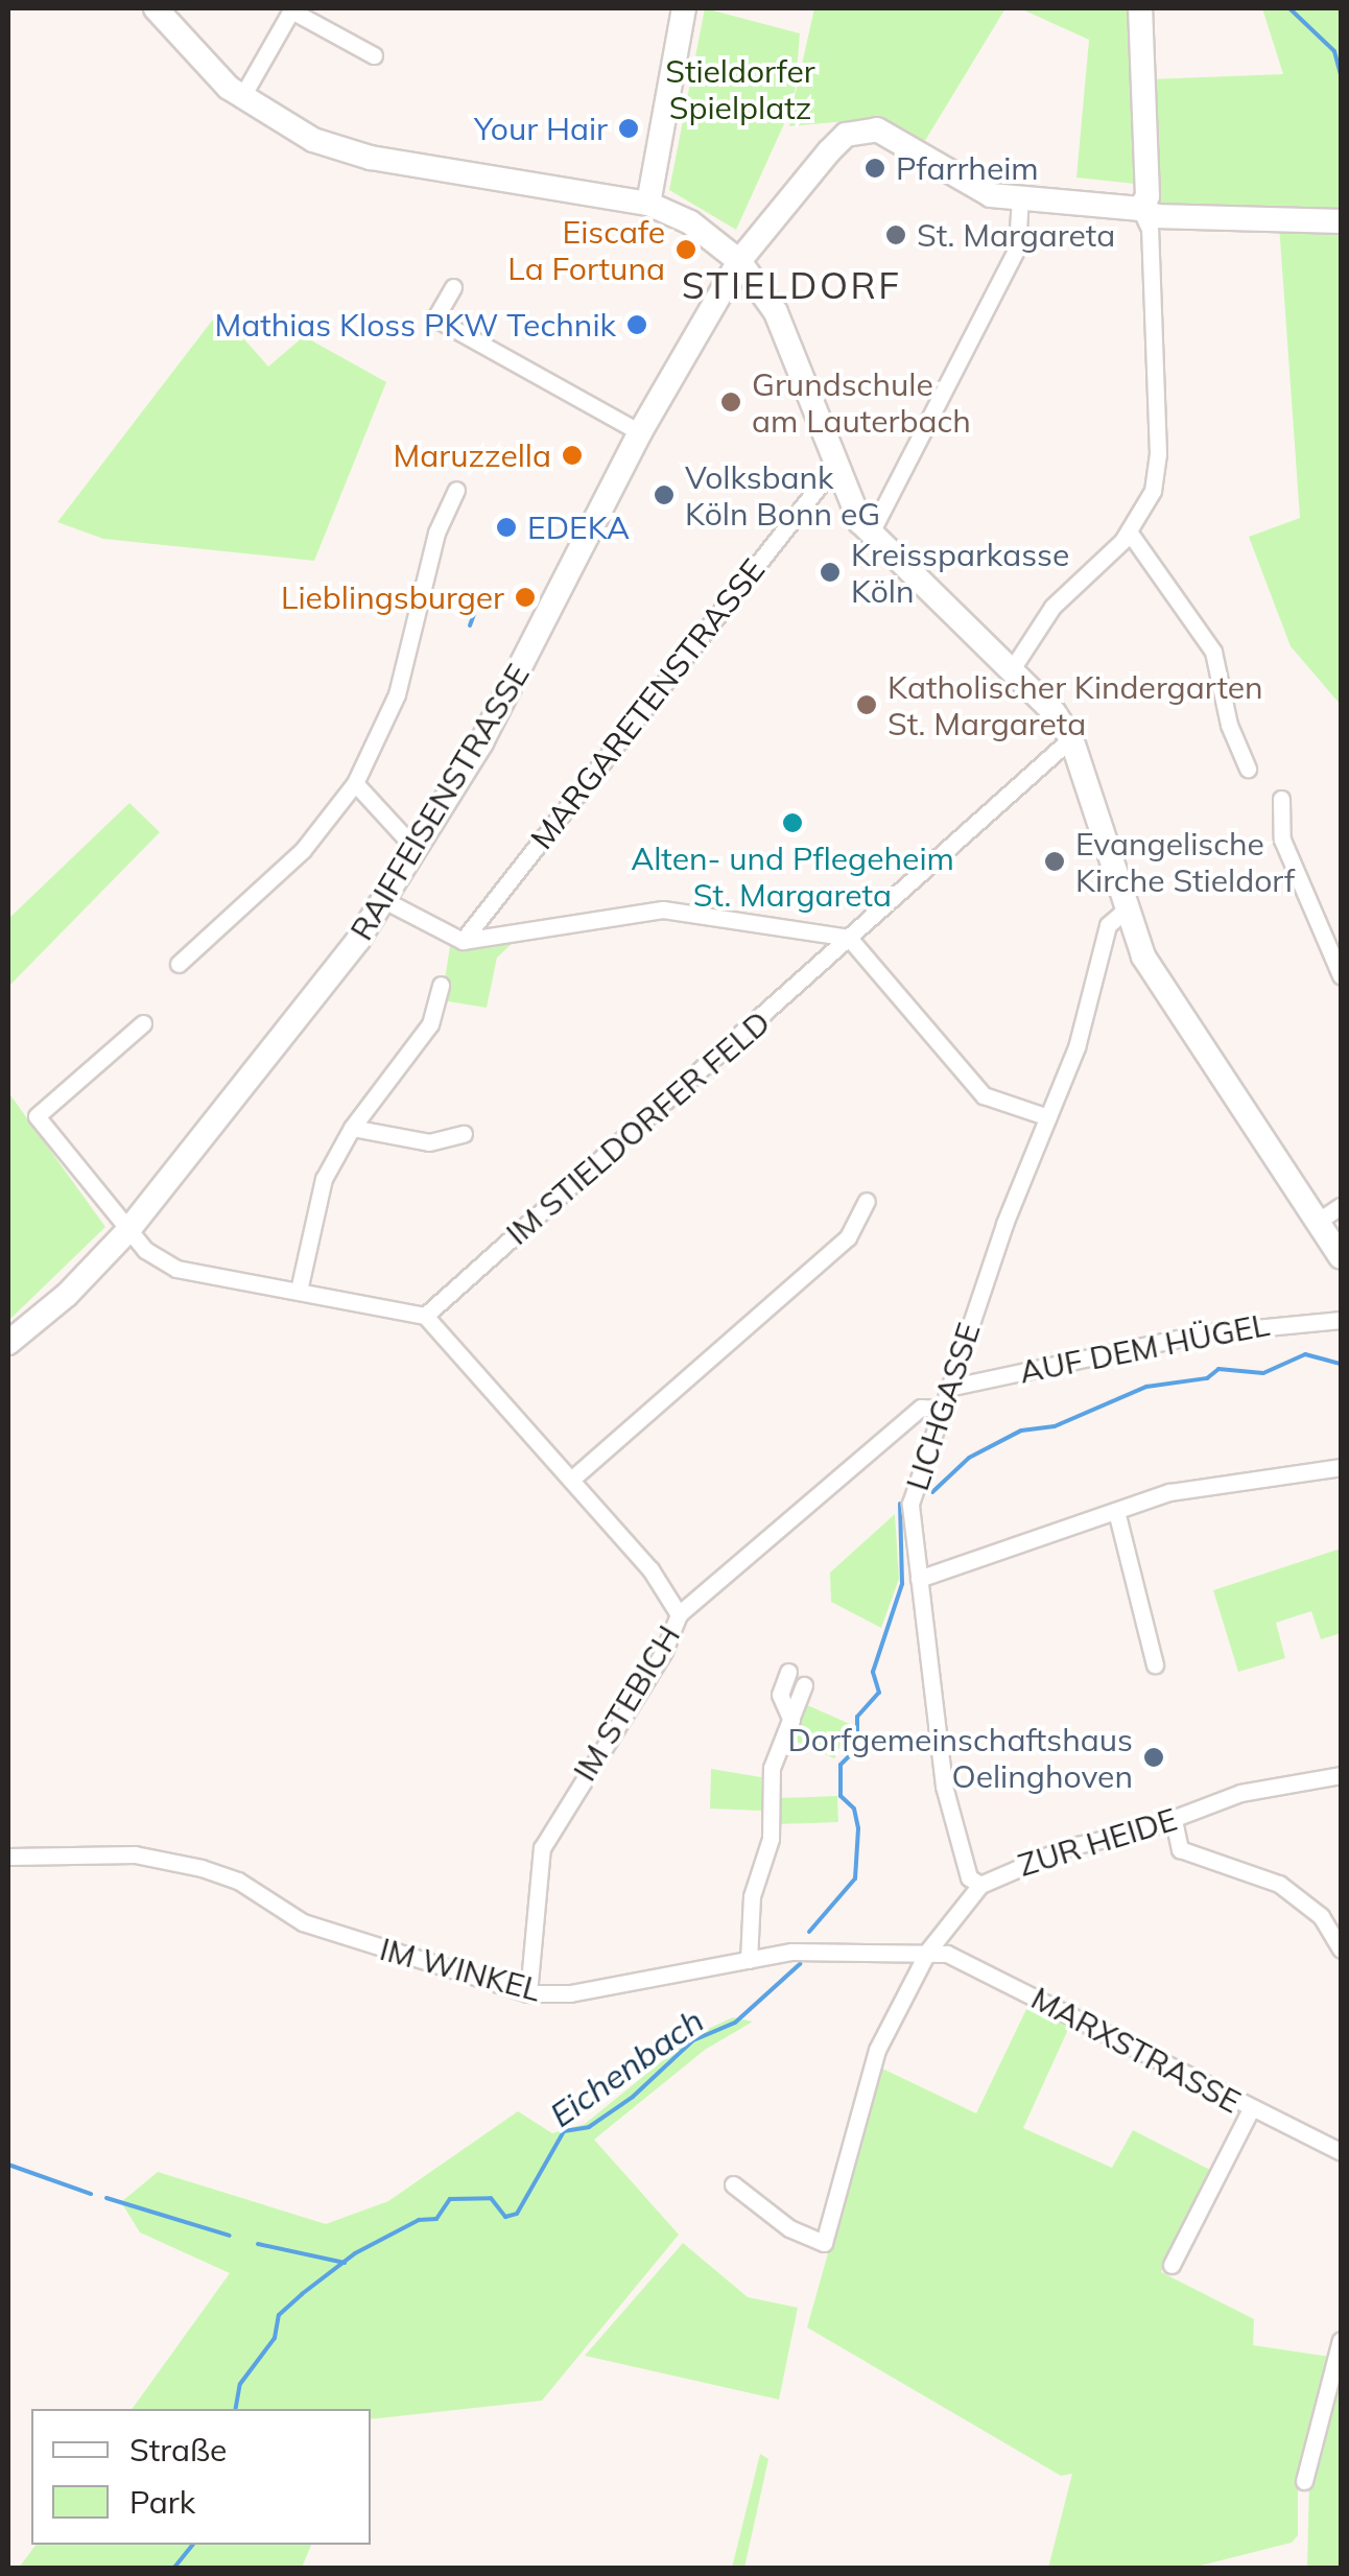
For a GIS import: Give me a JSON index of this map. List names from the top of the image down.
{
  "streets": {
    "main road": ["RAIFFEISENSTRASSE"],
    "street": [
      "MARGARETENSTRASSE",
      "IM STIELDORFER FELD",
      "AUF DEM HÜGEL",
      "LICHGASSE",
      "IM STEBICH",
      "ZUR HEIDE",
      "IM WINKEL",
      "MARXSTRASSE"
    ]
  },
  "crossings": [
    ["AUF DEM HÜGEL", "LICHGASSE"],
    ["LICHGASSE", "IM STEBICH"],
    ["LICHGASSE", "ZUR HEIDE"],
    ["IM STEBICH", "IM WINKEL"],
    ["ZUR HEIDE", "IM WINKEL"],
    ["ZUR HEIDE", "MARXSTRASSE"],
    ["IM WINKEL", "MARXSTRASSE"]
  ],
  "districts": ["STIELDORF"],
  "water": ["Eichenbach"],
  "parks": ["Stieldorfer Spielplatz"],
  "places": [
    "Your Hair",
    "Pfarrheim",
    "St. Margareta",
    "Eiscafe La Fortuna",
    "Mathias Kloss PKW Technik",
    "Grundschule am Lauterbach",
    "Maruzzella",
    "Volksbank Köln Bonn eG",
    "EDEKA",
    "Kreissparkasse Köln",
    "Lieblingsburger",
    "Katholischer Kindergarten St. Margareta",
    "Alten- und Pflegeheim St. Margareta",
    "Evangelische Kirche Stieldorf",
    "Dorfgemeinschaftshaus Oelinghoven"
  ],
  "legend": ["Straße", "Park"]
}
